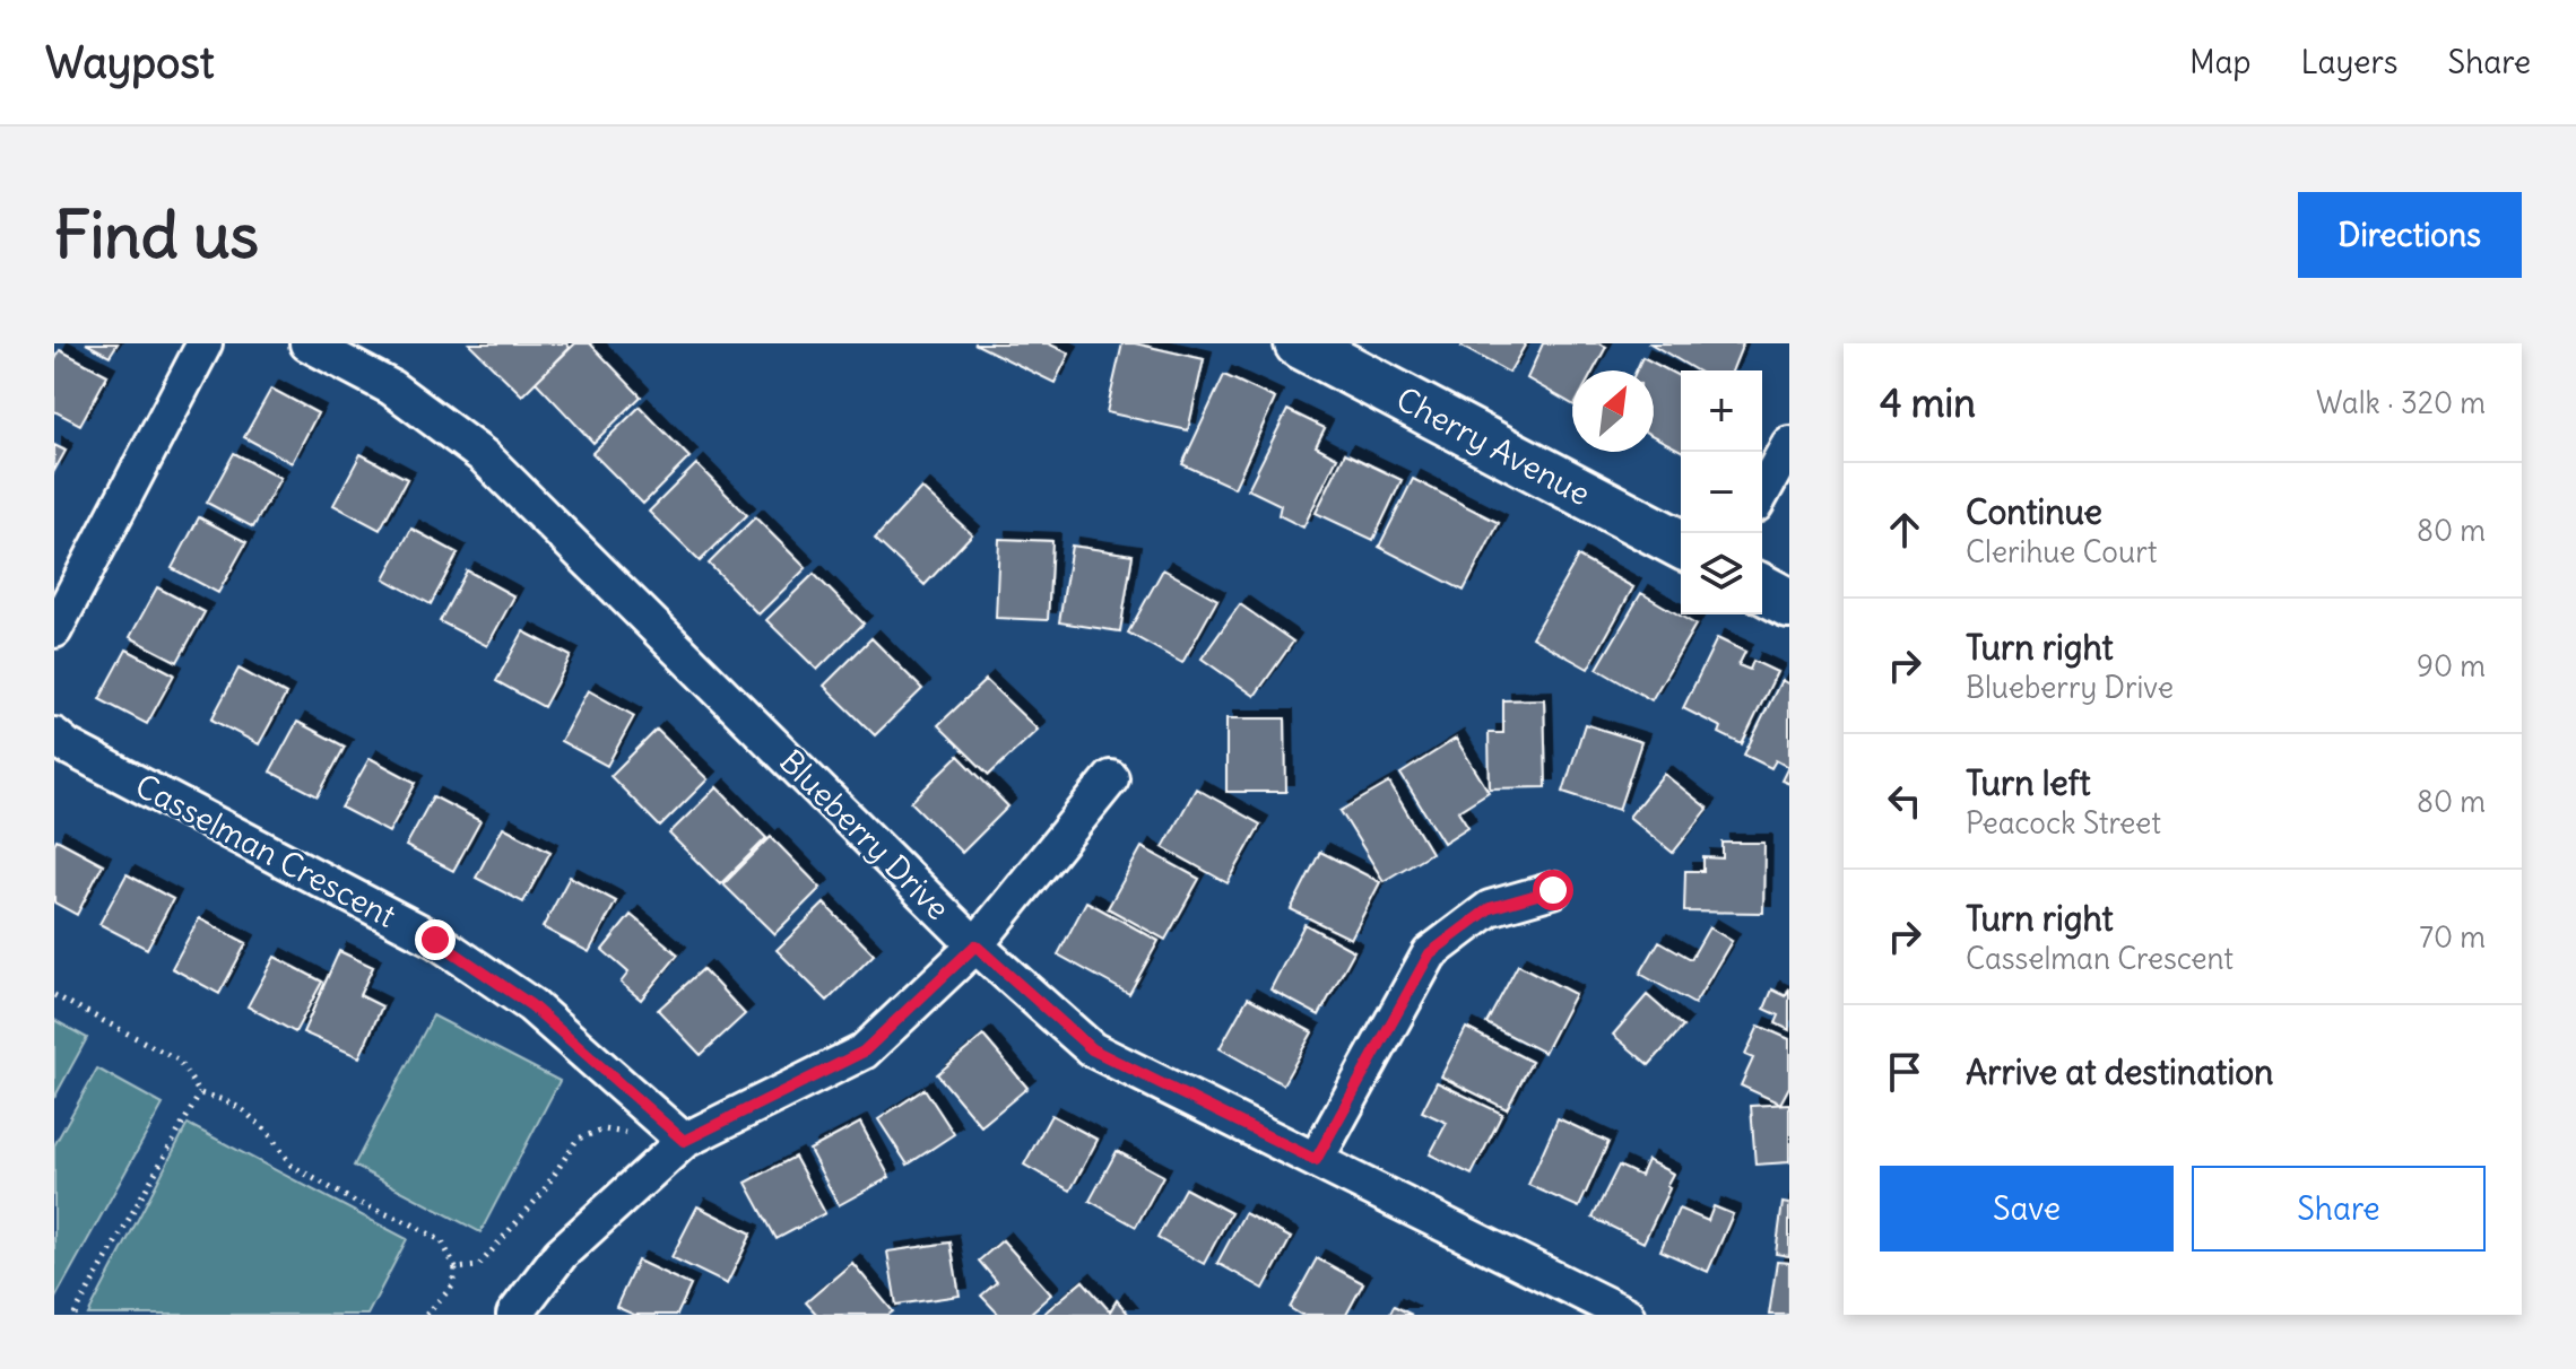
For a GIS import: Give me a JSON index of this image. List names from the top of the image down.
{
  "streets": {
    "street": ["Cherry Avenue", "Blueberry Drive", "Casselman Crescent"]
  },
  "north": "top right",
  "page": {
    "header": "Waypost",
    "nav": ["Map", "Layers", "Share"],
    "buttons": [
      "Directions",
      ["Save", "Share"]
    ],
    "title": "Find us",
    "heading": ["4 min", "Walk · 320 m"],
    "map_buttons": ["+", "−"],
    "list": [
      ["Continue", "Clerihue Court", "80 m"],
      ["Turn right", "Blueberry Drive", "90 m"],
      ["Turn left", "Peacock Street", "80 m"],
      ["Turn right", "Casselman Crescent", "70 m"],
      "Arrive at destination"
    ]
  }
}
